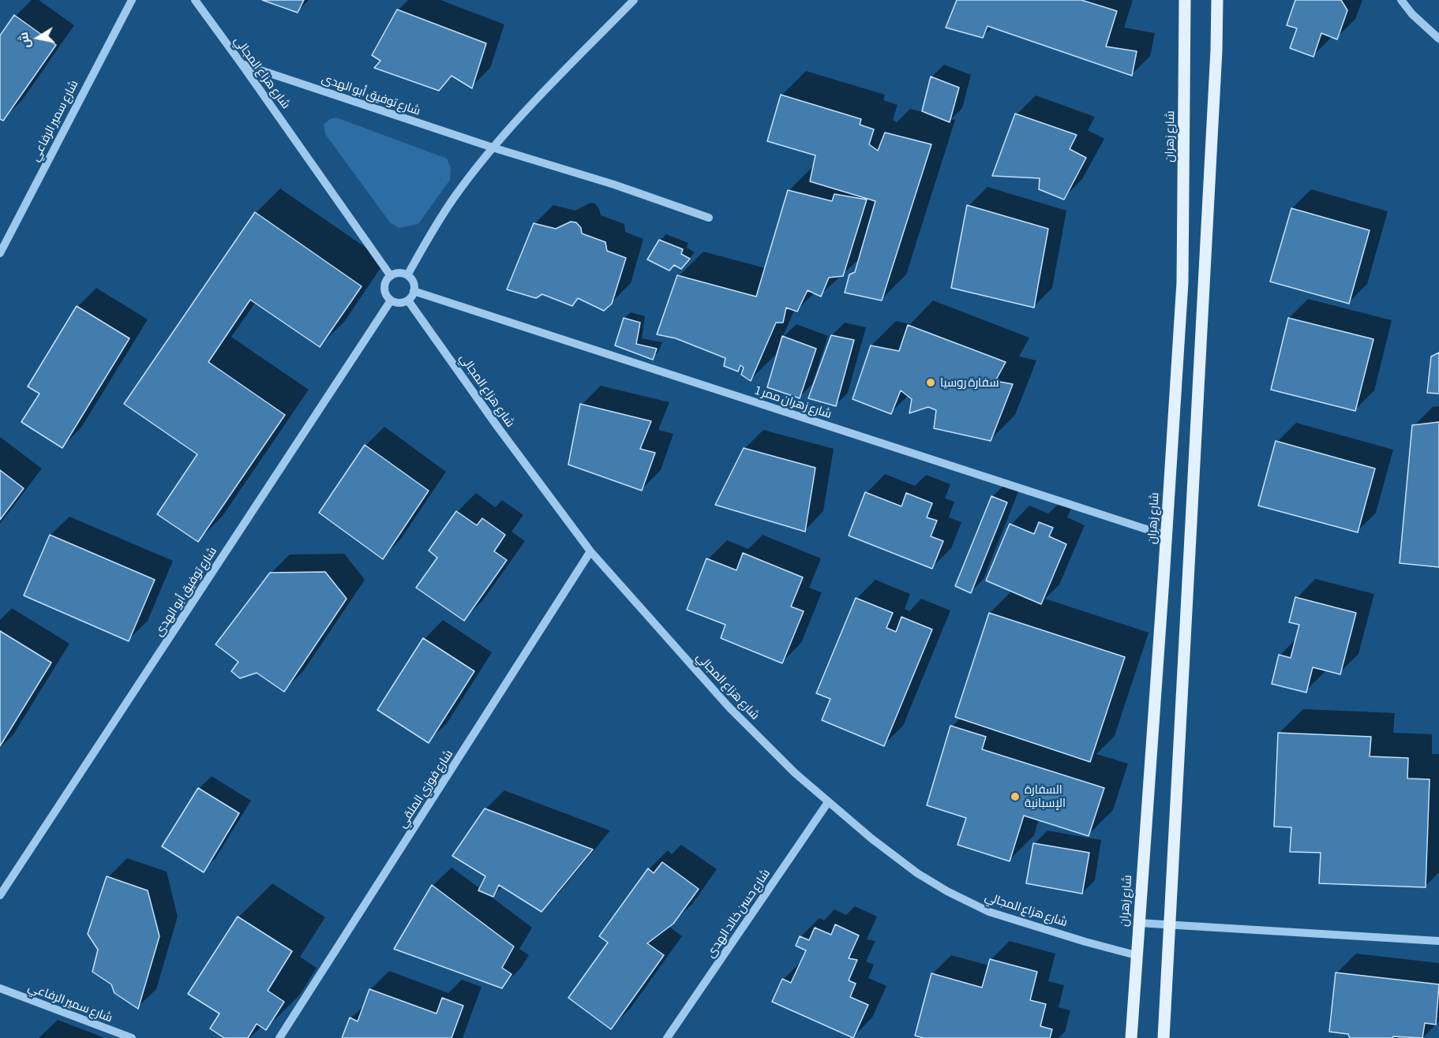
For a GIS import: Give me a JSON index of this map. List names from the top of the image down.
{
  "streets": {
    "main road": ["شارع زهران"],
    "street": [
      "شارع هزاع المجالي",
      "شارع توفيق أبو الهدى",
      "شارع سمير الرفاعي",
      "شارع زهران ممر 1",
      "شارع فوزي الملقي",
      "شارع حسن خالد الهدى"
    ]
  },
  "crossings": [
    ["شارع هزاع المجالي", "شارع توفيق أبو الهدى"],
    ["شارع هزاع المجالي", "شارع زهران"],
    ["شارع هزاع المجالي", "شارع زهران ممر 1"],
    ["شارع هزاع المجالي", "شارع فوزي الملقي"],
    ["شارع هزاع المجالي", "شارع حسن خالد الهدى"],
    ["شارع توفيق أبو الهدى", "شارع زهران ممر 1"],
    ["شارع زهران", "شارع زهران ممر 1"]
  ],
  "places": ["سفارة روسيا", "السفارة الإسبانية"],
  "north": "left"
}
